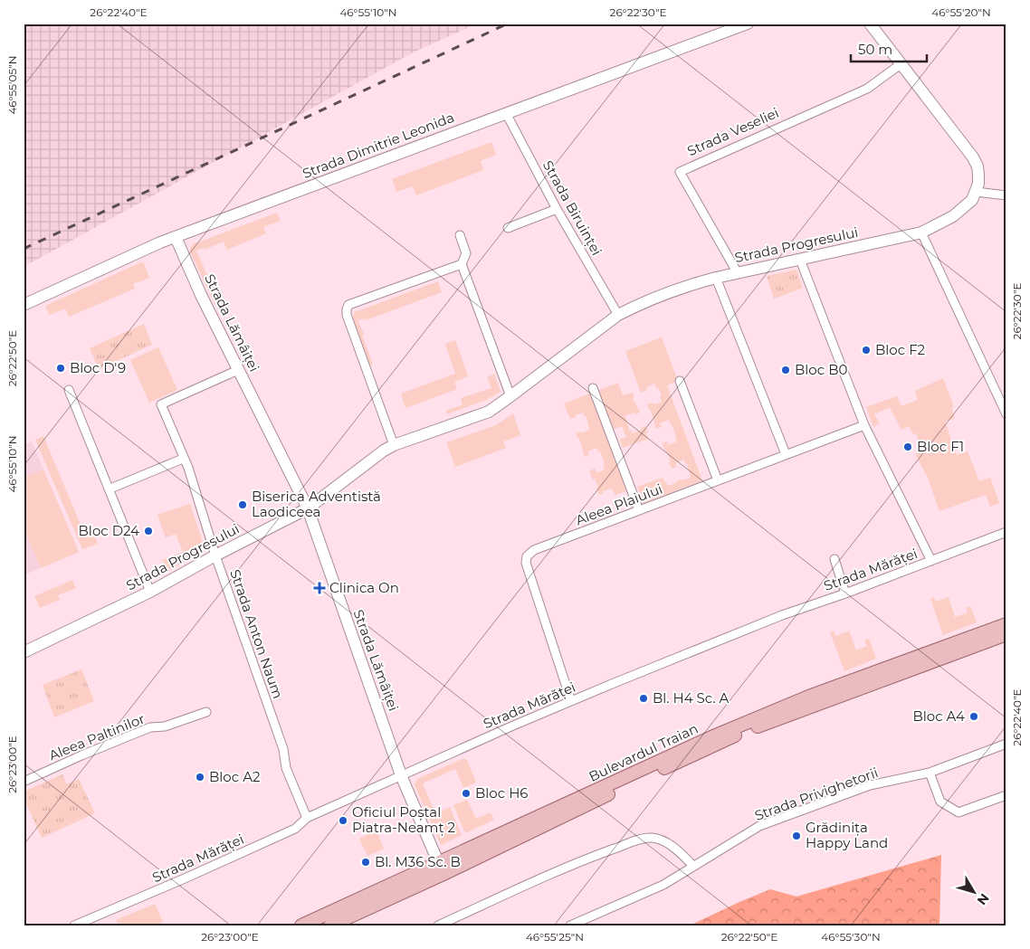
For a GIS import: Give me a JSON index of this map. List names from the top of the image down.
{
  "streets": {
    "main road": ["Bulevardul Traian"],
    "street": [
      "Strada Veseliei",
      "Strada Dimitrie Leonida",
      "Strada Biruinței",
      "Strada Progresului",
      "Strada Lămâiței",
      "Aleea Plaiului",
      "Strada Mărăței",
      "Strada Anton Naum",
      "Aleea Paltinilor",
      "Strada Privighetorii"
    ]
  },
  "crossings": [
    ["Strada Veseliei", "Strada Progresului"],
    ["Strada Dimitrie Leonida", "Strada Biruinței"],
    ["Strada Dimitrie Leonida", "Strada Lămâiței"],
    ["Strada Biruinței", "Strada Progresului"],
    ["Strada Progresului", "Strada Lămâiței"],
    ["Strada Progresului", "Strada Anton Naum"],
    ["Strada Lămâiței", "Strada Mărăței"],
    ["Strada Lămâiței", "Strada Anton Naum"],
    ["Strada Lămâiței", "Bulevardul Traian"],
    ["Aleea Plaiului", "Strada Mărăței"],
    ["Strada Mărăței", "Strada Anton Naum"]
  ],
  "places": {
    "other": [
      "Bloc F2",
      "Bloc D'9",
      "Bloc B0",
      "Bloc F1",
      "Biserica Adventistă Laodiceea",
      "Bloc D24",
      "Bl. H4 Sc. A",
      "Bloc A4",
      "Bloc A2",
      "Bloc H6",
      "Oficiul Poștal Piatra-Neamț 2",
      "Grădinița Happy Land",
      "Bl. M36 Sc. B"
    ],
    "health": ["Clinica On"]
  },
  "scale_bar": "50 m",
  "north": "bottom right",
  "coordinates": [
    "26°22'40\"E",
    "46°55'10\"N",
    "26°22'30\"E",
    "46°55'20\"N",
    "46°55'05\"N",
    "26°22'50\"E",
    "26°23'00\"E",
    "46°55'25\"N",
    "46°55'30\"N"
  ]
}
